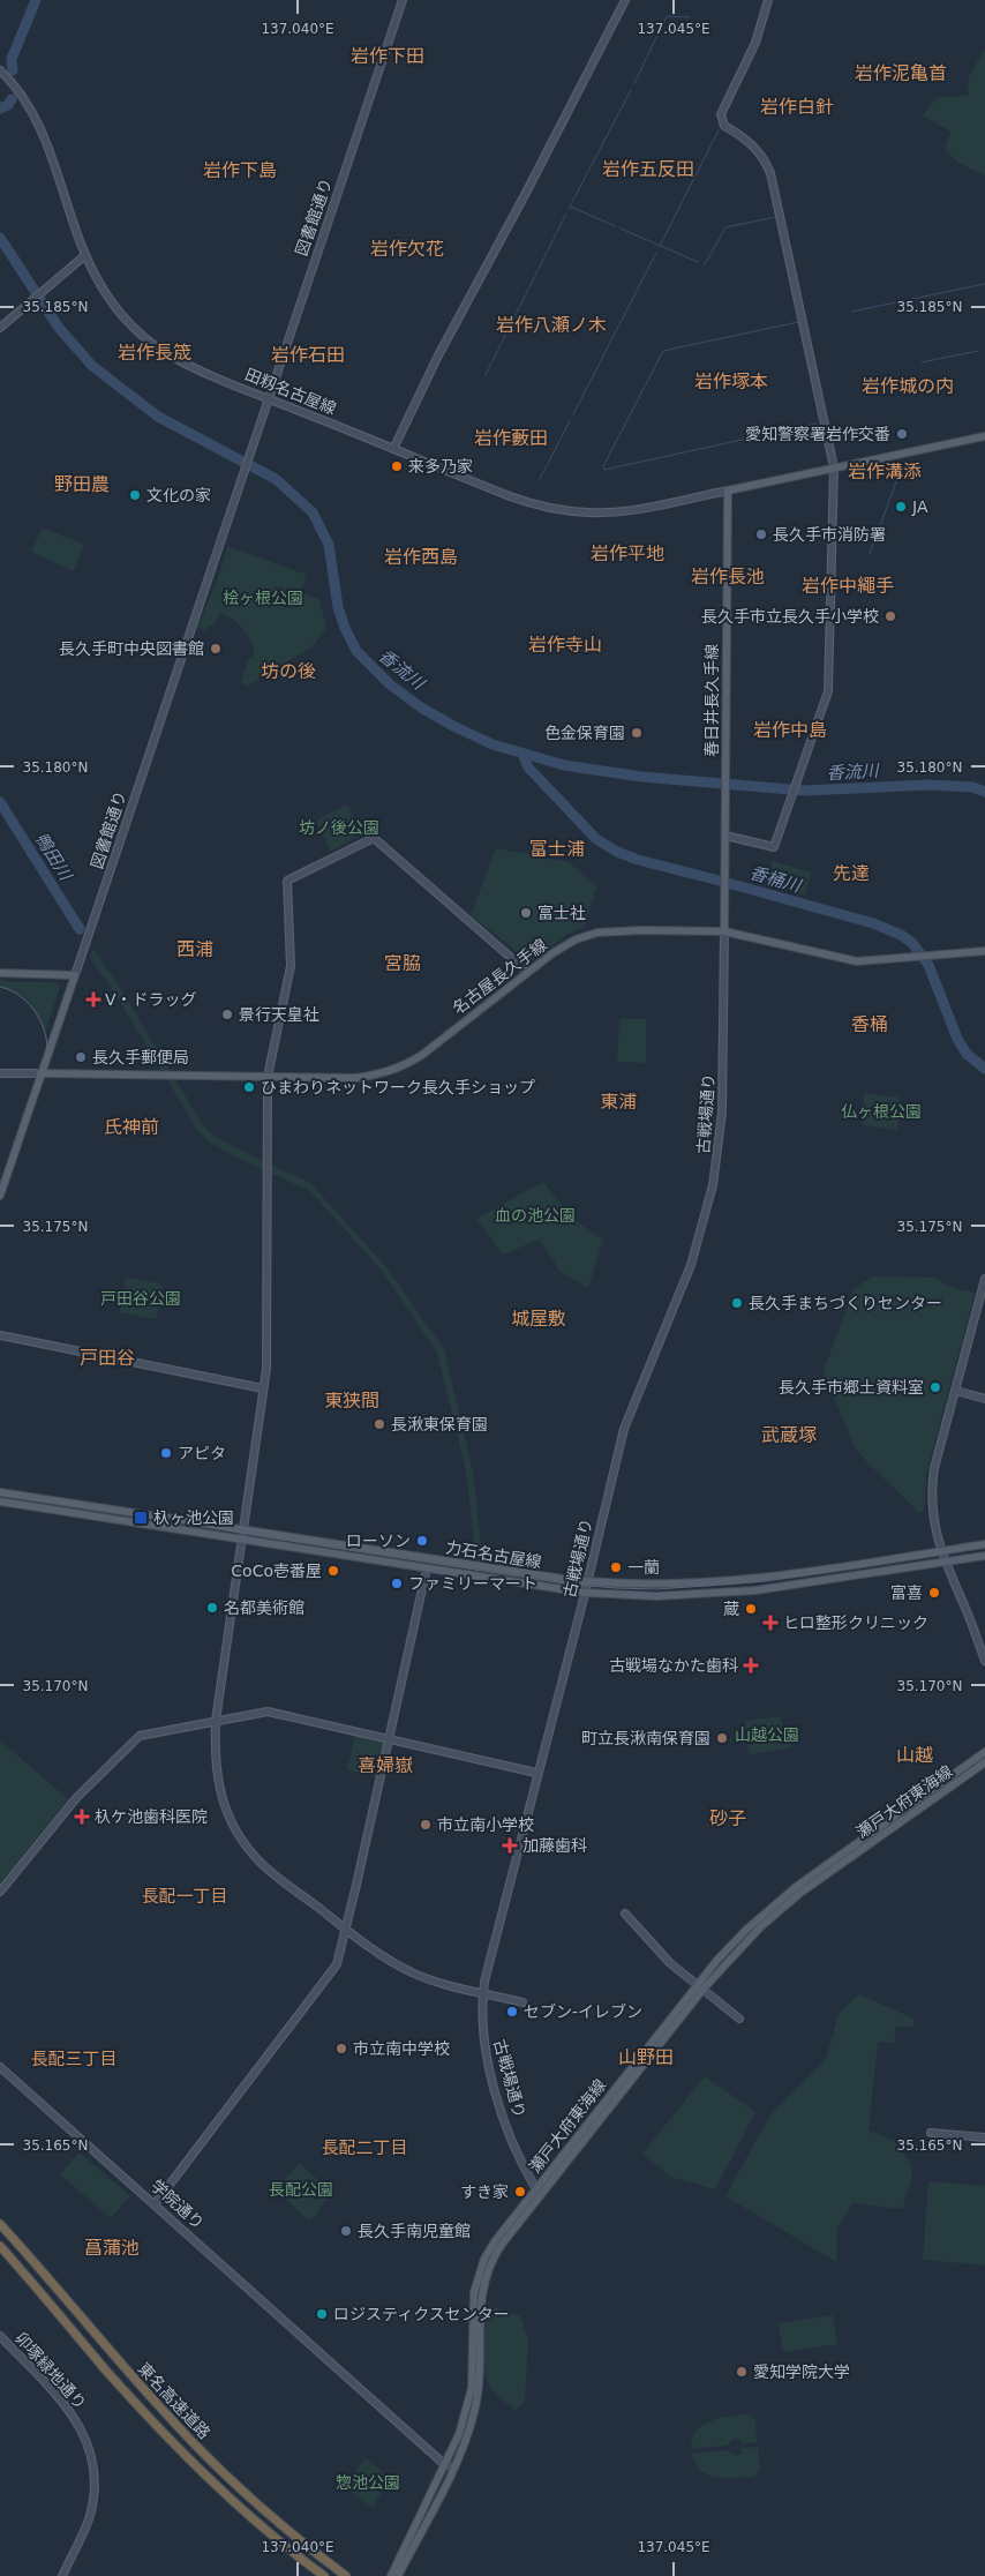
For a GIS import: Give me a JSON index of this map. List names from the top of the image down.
{
  "streets": {
    "highway": ["東名高速道路"],
    "main road": [
      "図書館通り",
      "春日井長久手線",
      "名古屋長久手線",
      "力石名古屋線",
      "瀬戸大府東海線"
    ],
    "street": [
      "田籾名古屋線",
      "古戦場通り",
      "学院通り",
      "卯塚緑地通り"
    ]
  },
  "crossings": [
    ["図書館通り", "田籾名古屋線"],
    ["図書館通り", "名古屋長久手線"],
    ["田籾名古屋線", "春日井長久手線"],
    ["春日井長久手線", "名古屋長久手線"],
    ["春日井長久手線", "古戦場通り"],
    ["名古屋長久手線", "古戦場通り"],
    ["古戦場通り", "力石名古屋線"],
    ["古戦場通り", "瀬戸大府東海線"],
    ["瀬戸大府東海線", "学院通り"]
  ],
  "districts": [
    "岩作下田",
    "岩作泥亀首",
    "岩作白針",
    "岩作五反田",
    "岩作下島",
    "岩作欠花",
    "岩作八瀬ノ木",
    "岩作長筬",
    "岩作石田",
    "岩作塚本",
    "岩作城の内",
    "岩作藪田",
    "岩作溝添",
    "野田農",
    "岩作平地",
    "岩作西島",
    "岩作長池",
    "岩作中繩手",
    "岩作寺山",
    "坊の後",
    "岩作中島",
    "富士浦",
    "先達",
    "西浦",
    "宮脇",
    "香桶",
    "東浦",
    "氏神前",
    "城屋敷",
    "戸田谷",
    "東狭間",
    "武蔵塚",
    "山越",
    "喜婦嶽",
    "砂子",
    "長配一丁目",
    "山野田",
    "長配三丁目",
    "長配二丁目",
    "菖蒲池"
  ],
  "water": ["香流川", "鴨田川", "香桶川"],
  "parks": [
    "桧ヶ根公園",
    "坊ノ後公園",
    "仏ヶ根公園",
    "血の池公園",
    "戸田谷公園",
    "山越公園",
    "長配公園",
    "惣池公園"
  ],
  "places": {
    "other": [
      "愛知警察署岩作交番",
      "来多乃家",
      "文化の家",
      "JA",
      "長久手市消防署",
      "長久手市立長久手小学校",
      "長久手町中央図書館",
      "色金保育園",
      "富士社",
      "景行天皇社",
      "長久手郵便局",
      "ひまわりネットワーク長久手ショップ",
      "長久手まちづくりセンター",
      "長久手市郷土資料室",
      "長湫東保育園",
      "アピタ",
      "ローソン",
      "一蘭",
      "CoCo壱番屋",
      "ファミリーマート",
      "富喜",
      "名都美術館",
      "蔵",
      "町立長湫南保育園",
      "市立南小学校",
      "セブン-イレブン",
      "市立南中学校",
      "すき家",
      "長久手南児童館",
      "ロジスティクスセンター",
      "愛知学院大学"
    ],
    "health": [
      "V・ドラッグ",
      "ヒロ整形クリニック",
      "古戦場なかた歯科",
      "杁ケ池歯科医院",
      "加藤歯科"
    ],
    "transit": ["杁ヶ池公園"]
  },
  "coordinates": [
    "137.040°E",
    "137.045°E",
    "35.185°N",
    "35.180°N",
    "35.175°N",
    "35.170°N",
    "35.165°N"
  ]
}
